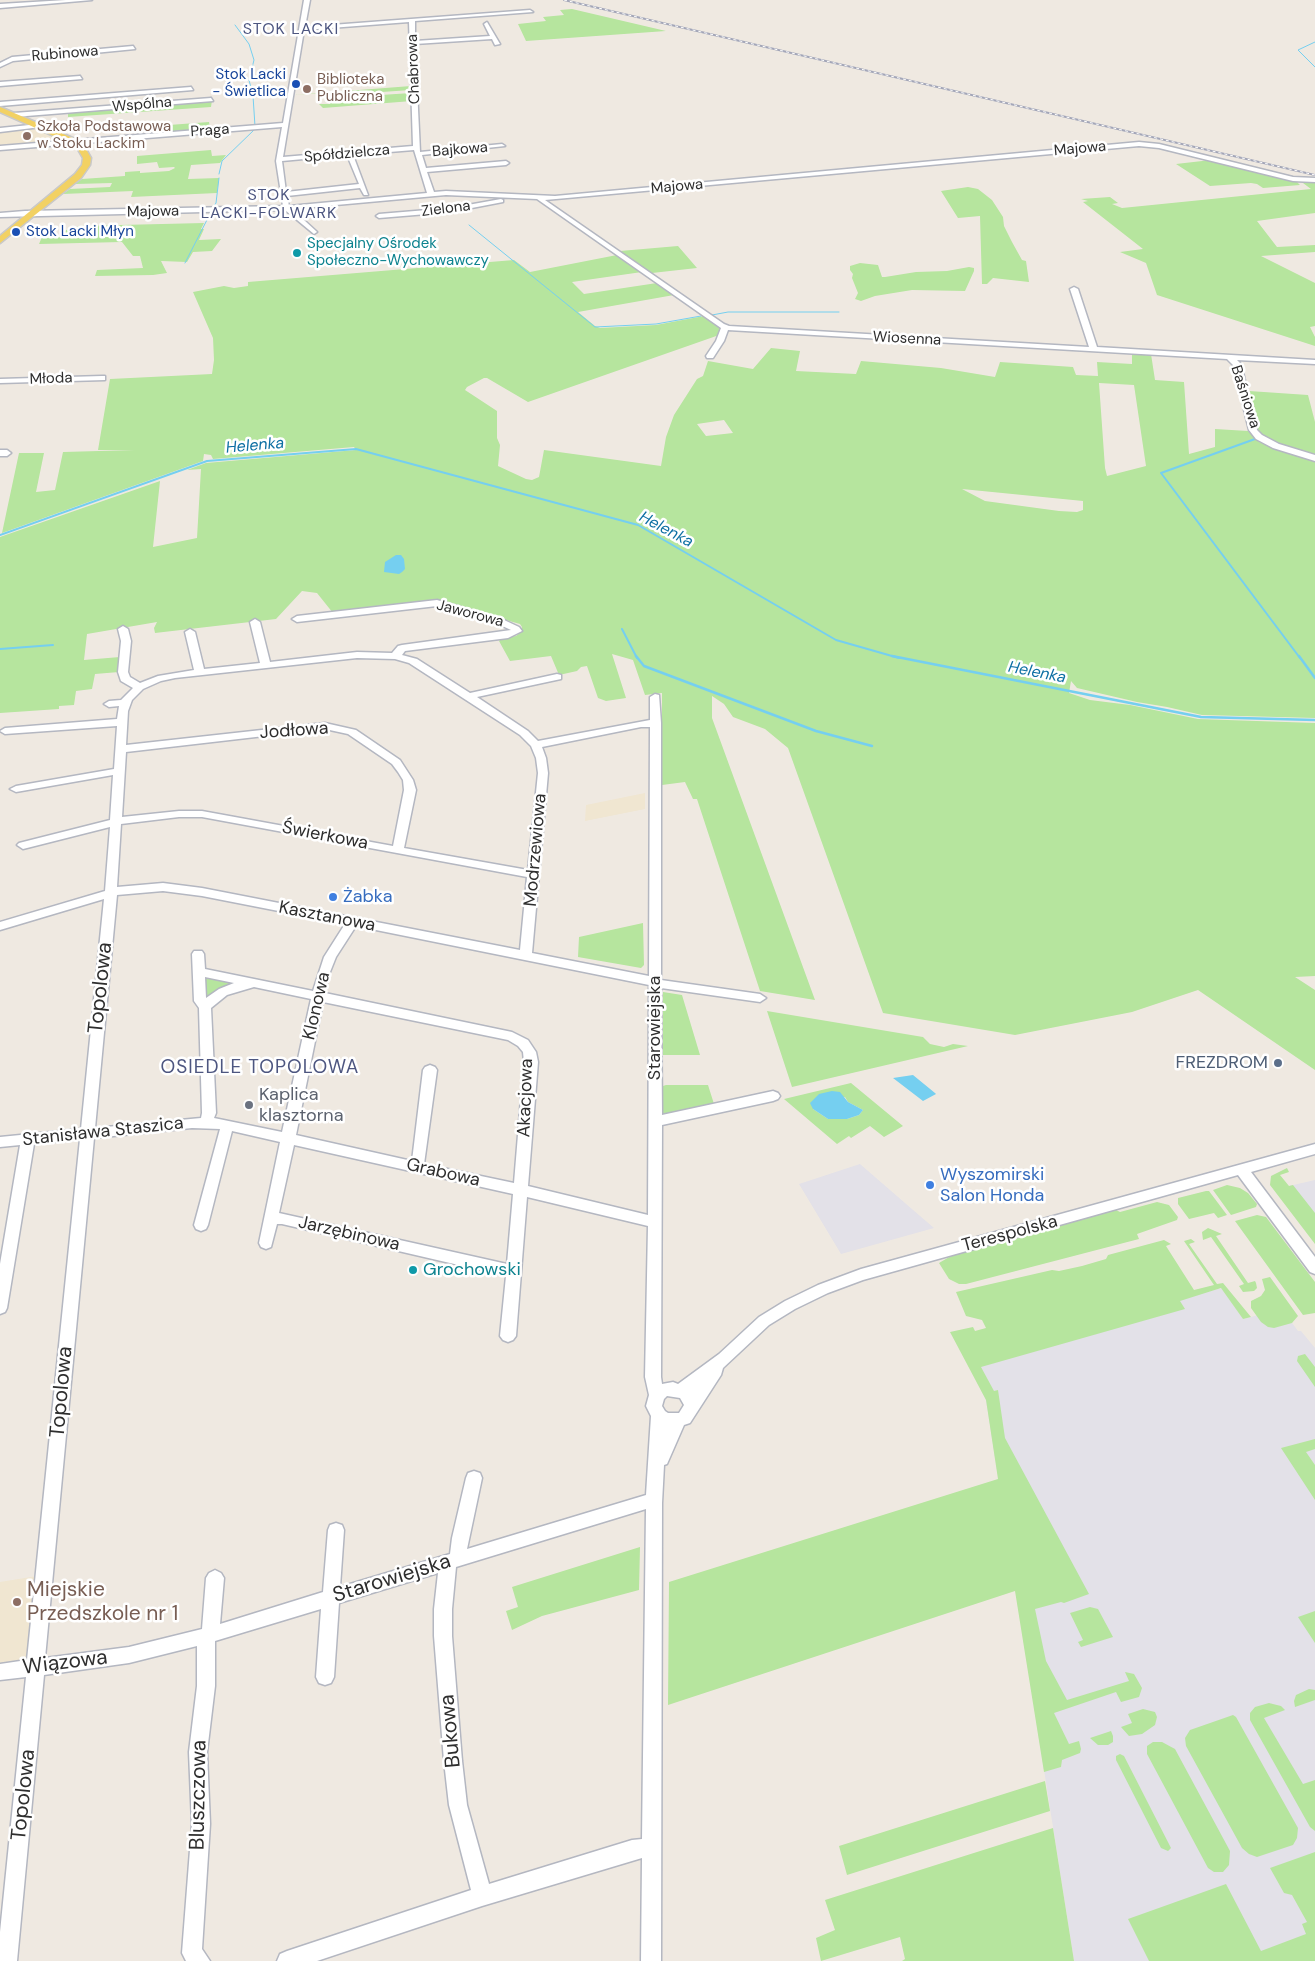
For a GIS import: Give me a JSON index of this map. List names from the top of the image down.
{
  "streets": {
    "street": [
      "Rubinowa",
      "Chabrowa",
      "Wspólna",
      "Praga",
      "Majowa",
      "Bajkowa",
      "Spółdzielcza",
      "Zielona",
      "Wiosenna",
      "Młoda",
      "Baśniowa",
      "Jaworowa",
      "Jodłowa",
      "Świerkowa",
      "Modrzewiowa",
      "Kasztanowa",
      "Topolowa",
      "Klonowa",
      "Starowiejska",
      "Akacjowa",
      "Stanisława Staszica",
      "Grabowa",
      "Jarzębinowa",
      "Terespolska",
      "Wiązowa",
      "Bukowa",
      "Bluszczowa"
    ]
  },
  "crossings": [
    ["Chabrowa", "Majowa"],
    ["Chabrowa", "Bajkowa"],
    ["Chabrowa", "Spółdzielcza"],
    ["Majowa", "Zielona"],
    ["Majowa", "Wiosenna"],
    ["Bajkowa", "Spółdzielcza"],
    ["Wiosenna", "Baśniowa"],
    ["Jodłowa", "Świerkowa"],
    ["Jodłowa", "Topolowa"],
    ["Świerkowa", "Modrzewiowa"],
    ["Świerkowa", "Topolowa"],
    ["Modrzewiowa", "Kasztanowa"],
    ["Kasztanowa", "Topolowa"],
    ["Kasztanowa", "Klonowa"],
    ["Kasztanowa", "Starowiejska"],
    ["Topolowa", "Stanisława Staszica"],
    ["Topolowa", "Wiązowa"],
    ["Klonowa", "Akacjowa"],
    ["Klonowa", "Grabowa"],
    ["Klonowa", "Jarzębinowa"],
    ["Starowiejska", "Grabowa"],
    ["Starowiejska", "Terespolska"],
    ["Starowiejska", "Wiązowa"],
    ["Starowiejska", "Bukowa"],
    ["Starowiejska", "Bluszczowa"],
    ["Akacjowa", "Grabowa"],
    ["Akacjowa", "Jarzębinowa"],
    ["Stanisława Staszica", "Grabowa"]
  ],
  "districts": ["STOK LACKI", "STOK LACKI-FOLWARK", "OSIEDLE TOPOLOWA"],
  "water": ["Helenka"],
  "places": [
    "Stok Lacki - Świetlica",
    "Biblioteka Publiczna",
    "Szkoła Podstawowa w Stoku Lackim",
    "Stok Lacki Młyn",
    "Specjalny Ośrodek Społeczno-Wychowawczy",
    "Żabka",
    "FREZDROM",
    "Kaplica klasztorna",
    "Wyszomirski Salon Honda",
    "Grochowski",
    "Miejskie Przedszkole nr 1"
  ]
}
